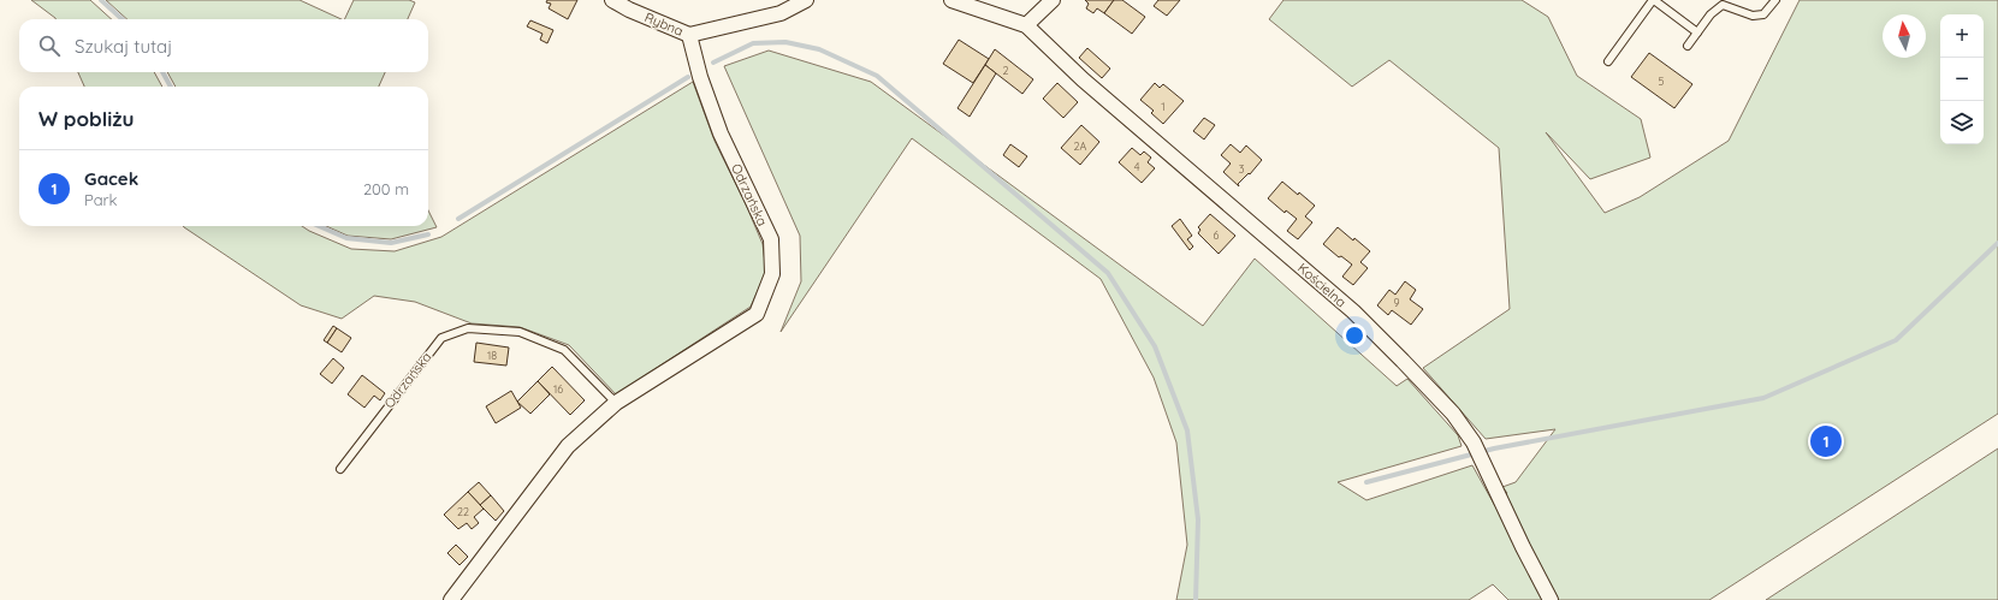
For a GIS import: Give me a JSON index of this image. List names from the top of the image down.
{
  "streets": {
    "street": ["Rybna", "Odrzańska", "Kościelna"]
  },
  "crossings": [
    ["Rybna", "Odrzańska"]
  ],
  "house_numbers": [
    "2",
    "5",
    "1",
    "2A",
    "4",
    "3",
    "6",
    "9",
    "18",
    "16",
    "22"
  ],
  "north": "top",
  "page": {
    "map_buttons": ["+", "−"],
    "search": "Szukaj tutaj",
    "heading": "W pobliżu",
    "list": [
      {
        "mark": "1",
        "name": "Gacek",
        "note": "Park",
        "value": "200 m"
      }
    ],
    "pins": "1"
  }
}
